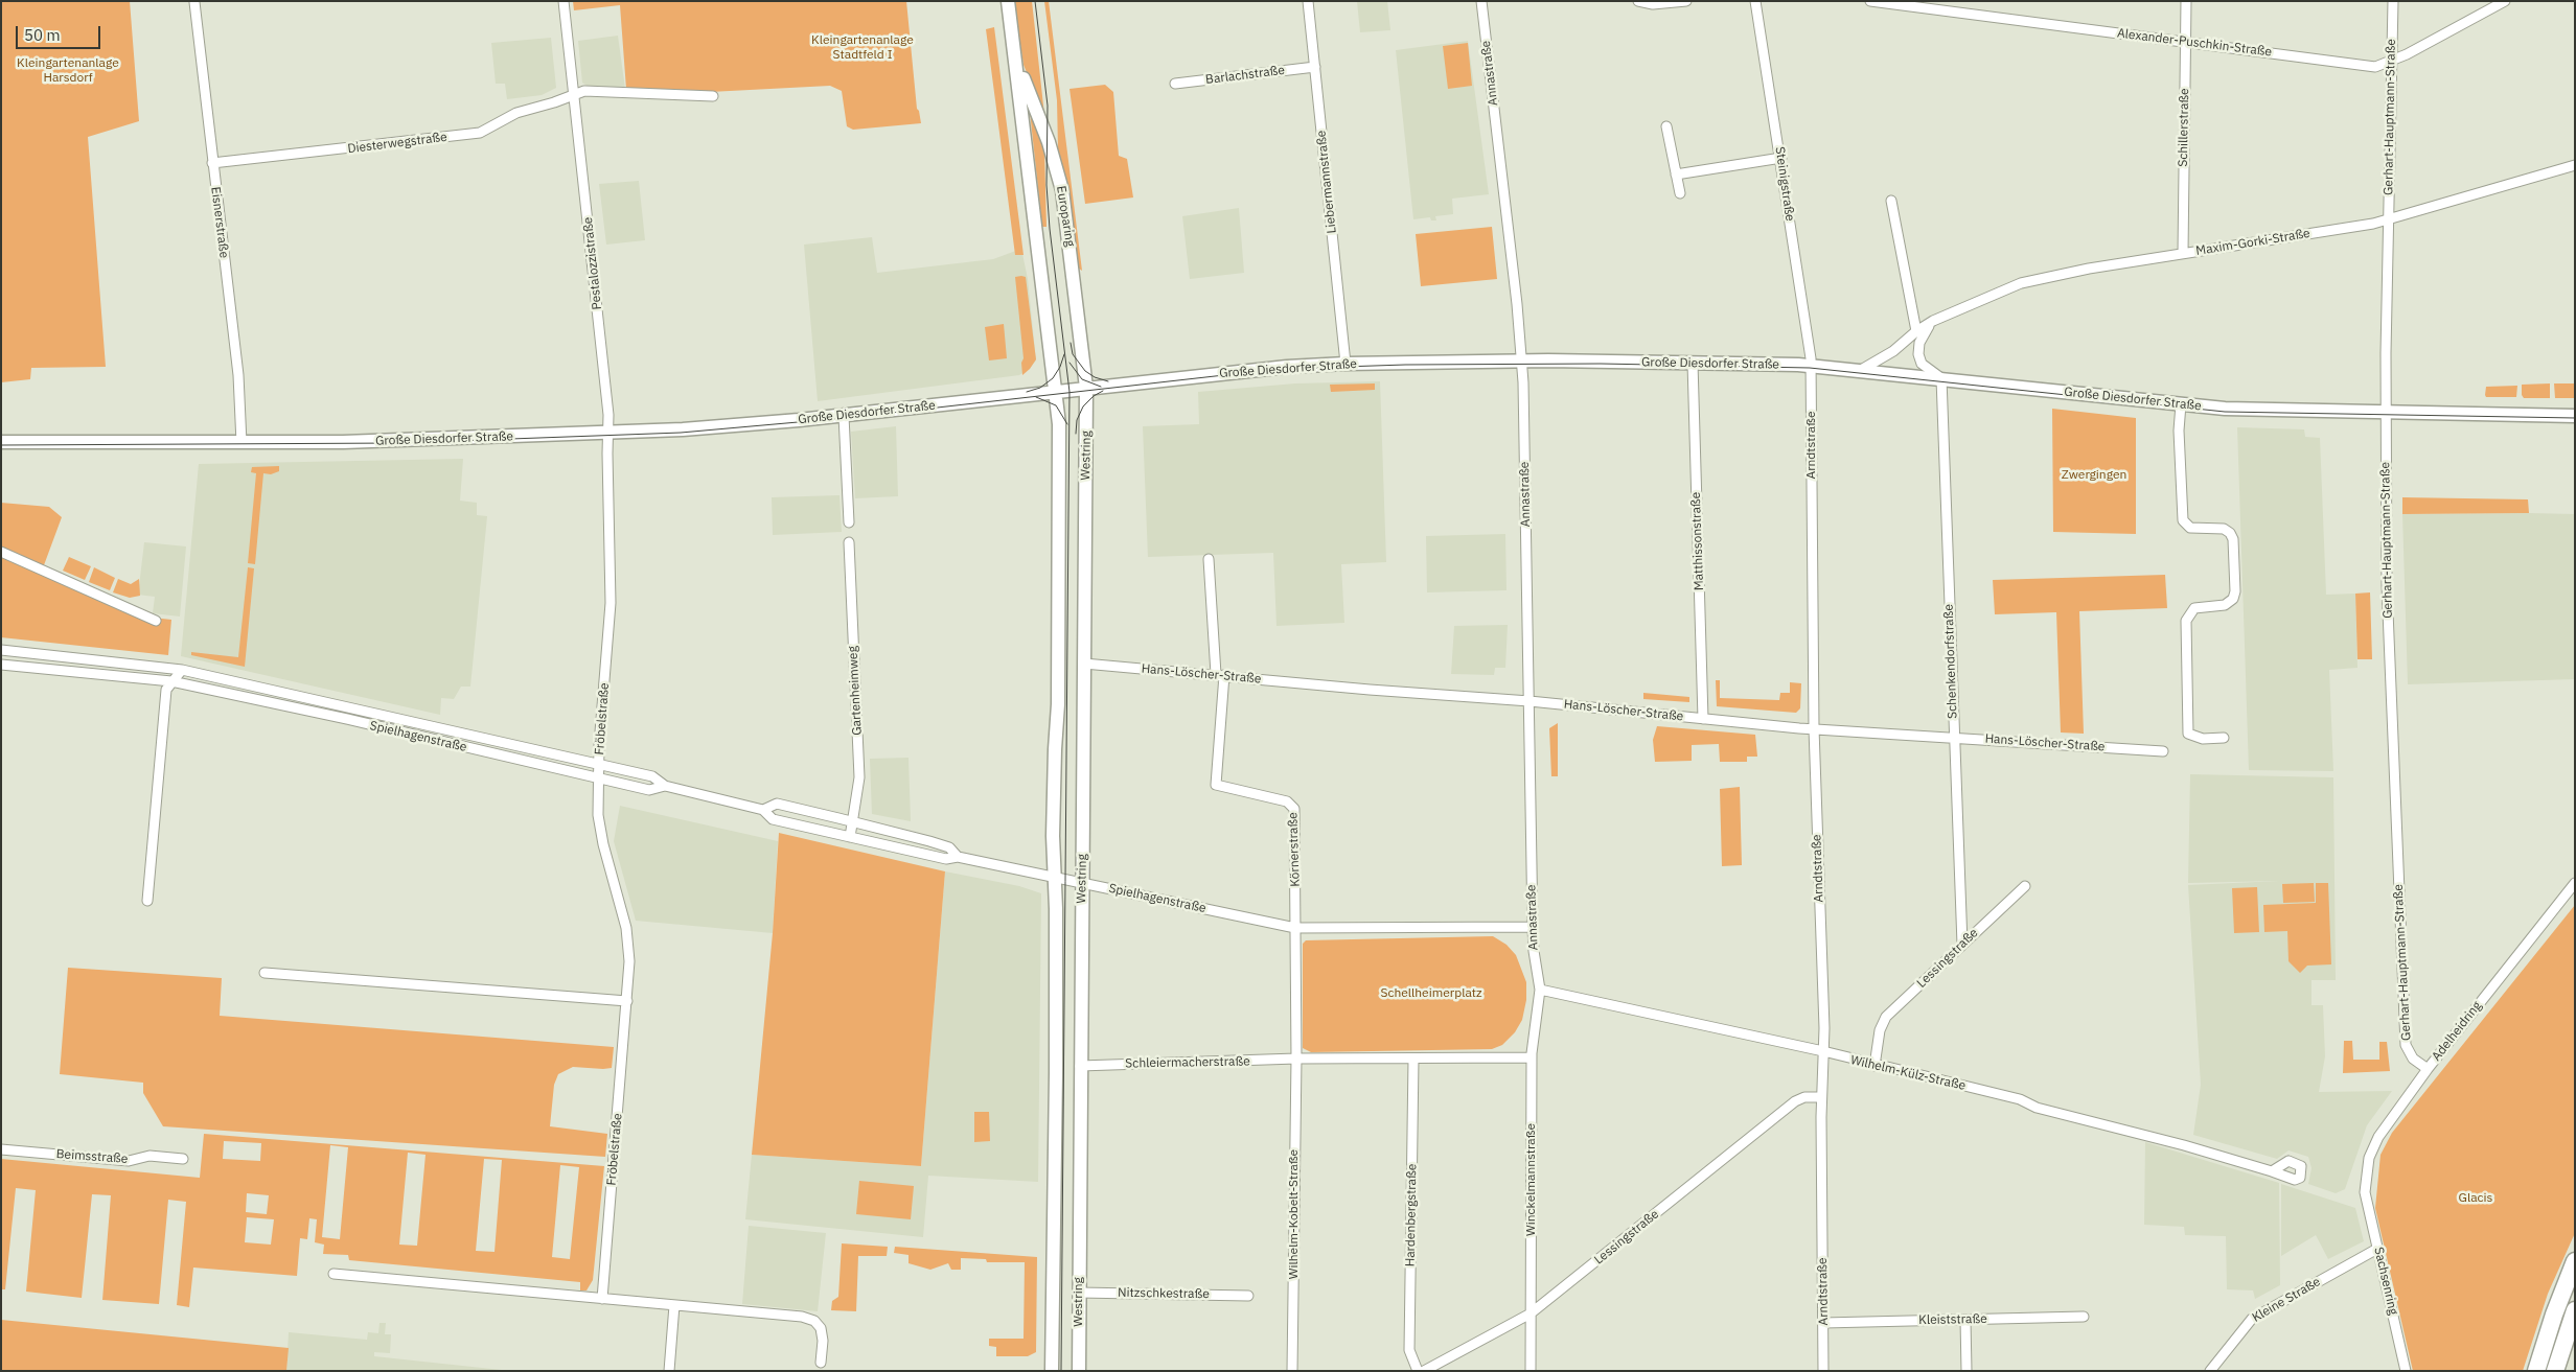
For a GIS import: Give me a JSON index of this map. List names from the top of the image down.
{
  "streets": {
    "main road": ["Europaring", "Große Diesdorfer Straße", "Westring"],
    "street": [
      "Alexander-Puschkin-Straße",
      "Annastraße",
      "Barlachstraße",
      "Gerhart-Hauptmann-Straße",
      "Schillerstraße",
      "Diesterwegstraße",
      "Liebermannstraße",
      "Steinigstraße",
      "Eisnerstraße",
      "Maxim-Gorki-Straße",
      "Pestalozzistraße",
      "Arndtstraße",
      "Matthissonstraße",
      "Schenkendorfstraße",
      "Hans-Löscher-Straße",
      "Gartenheimweg",
      "Fröbelstraße",
      "Spielhagenstraße",
      "Körnerstraße",
      "Lessingstraße",
      "Adelheidring",
      "Schleiermacherstraße",
      "Wilhelm-Külz-Straße",
      "Beimsstraße",
      "Winckelmannstraße",
      "Wilhelm-Kobelt-Straße",
      "Hardenbergstraße",
      "Sachsenring",
      "Nitzschkestraße",
      "Kleine Straße",
      "Kleiststraße"
    ]
  },
  "crossings": [
    ["Alexander-Puschkin-Straße", "Gerhart-Hauptmann-Straße"],
    ["Alexander-Puschkin-Straße", "Schillerstraße"],
    ["Annastraße", "Große Diesdorfer Straße"],
    ["Annastraße", "Hans-Löscher-Straße"],
    ["Annastraße", "Wilhelm-Külz-Straße"],
    ["Annastraße", "Winckelmannstraße"],
    ["Barlachstraße", "Liebermannstraße"],
    ["Gerhart-Hauptmann-Straße", "Maxim-Gorki-Straße"],
    ["Gerhart-Hauptmann-Straße", "Große Diesdorfer Straße"],
    ["Gerhart-Hauptmann-Straße", "Adelheidring"],
    ["Schillerstraße", "Maxim-Gorki-Straße"],
    ["Diesterwegstraße", "Eisnerstraße"],
    ["Diesterwegstraße", "Pestalozzistraße"],
    ["Liebermannstraße", "Große Diesdorfer Straße"],
    ["Steinigstraße", "Große Diesdorfer Straße"],
    ["Steinigstraße", "Arndtstraße"],
    ["Europaring", "Große Diesdorfer Straße"],
    ["Europaring", "Westring"],
    ["Eisnerstraße", "Große Diesdorfer Straße"],
    ["Maxim-Gorki-Straße", "Große Diesdorfer Straße"],
    ["Pestalozzistraße", "Große Diesdorfer Straße"],
    ["Pestalozzistraße", "Fröbelstraße"],
    ["Große Diesdorfer Straße", "Arndtstraße"],
    ["Große Diesdorfer Straße", "Westring"],
    ["Große Diesdorfer Straße", "Matthissonstraße"],
    ["Große Diesdorfer Straße", "Schenkendorfstraße"],
    ["Große Diesdorfer Straße", "Fröbelstraße"],
    ["Arndtstraße", "Hans-Löscher-Straße"],
    ["Arndtstraße", "Lessingstraße"],
    ["Arndtstraße", "Wilhelm-Külz-Straße"],
    ["Arndtstraße", "Kleiststraße"],
    ["Westring", "Hans-Löscher-Straße"],
    ["Westring", "Spielhagenstraße"],
    ["Westring", "Schleiermacherstraße"],
    ["Westring", "Nitzschkestraße"],
    ["Matthissonstraße", "Hans-Löscher-Straße"],
    ["Schenkendorfstraße", "Hans-Löscher-Straße"],
    ["Schenkendorfstraße", "Lessingstraße"],
    ["Hans-Löscher-Straße", "Körnerstraße"],
    ["Gartenheimweg", "Spielhagenstraße"],
    ["Fröbelstraße", "Spielhagenstraße"],
    ["Spielhagenstraße", "Körnerstraße"],
    ["Lessingstraße", "Wilhelm-Külz-Straße"],
    ["Lessingstraße", "Winckelmannstraße"],
    ["Adelheidring", "Sachsenring"],
    ["Schleiermacherstraße", "Wilhelm-Kobelt-Straße"],
    ["Wilhelm-Külz-Straße", "Winckelmannstraße"],
    ["Sachsenring", "Kleine Straße"]
  ],
  "parks": [
    "Kleingartenanlage Stadtfeld I",
    "Kleingartenanlage Harsdorf",
    "Zwergingen",
    "Schellheimerplatz",
    "Glacis"
  ],
  "scale_bar": "50 m"
}
